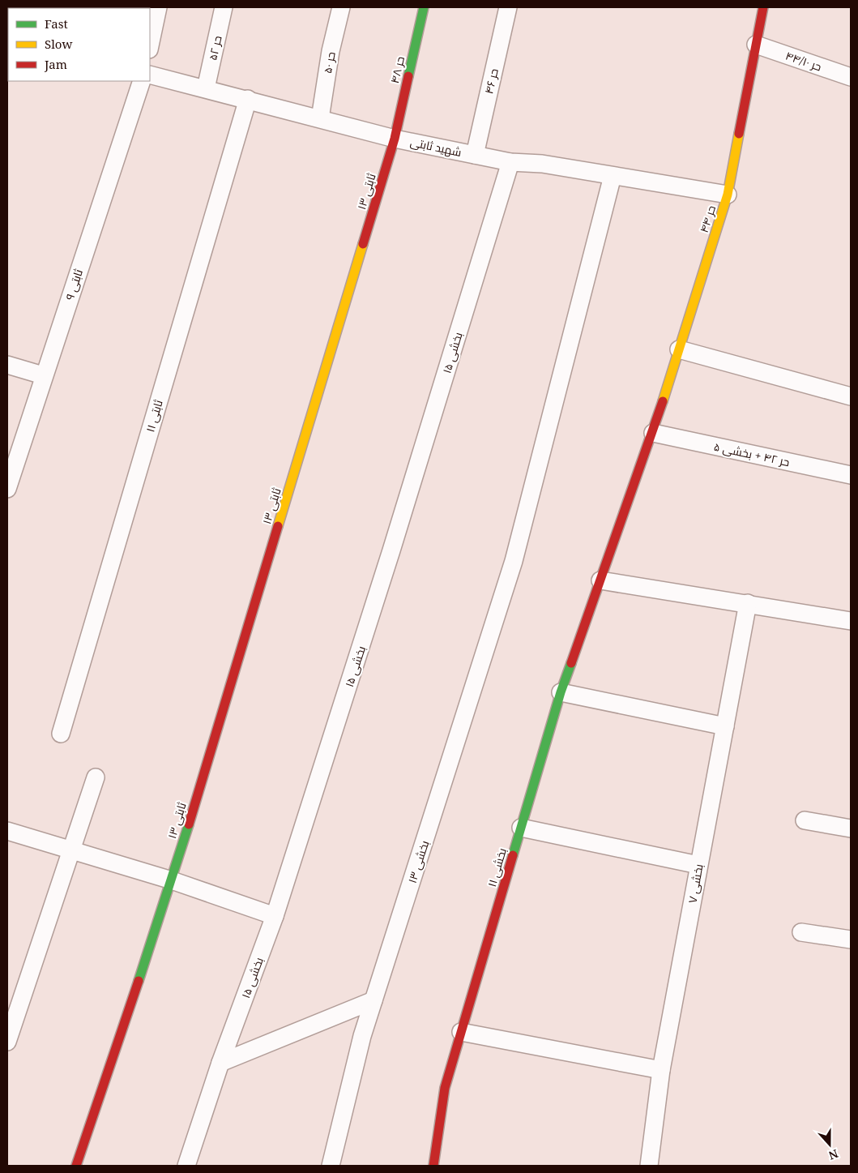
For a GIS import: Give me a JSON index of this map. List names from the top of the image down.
{
  "streets": {
    "street": [
      "حر ۵۲",
      "حر ۴۴/۱۰",
      "حر ۵۰",
      "حر ۴۸",
      "حر ۴۶",
      "شهید ثابتی",
      "ثابتی ۱۳",
      "حر ۴۴",
      "ثابتی ۹",
      "بخشی ۱۵",
      "ثابتی ۱۱",
      "حر ۴۲ + بخشی ۵",
      "بخشی ۱۳",
      "بخشی ۱۱",
      "بخشی ۷"
    ]
  },
  "crossings": [
    ["حر ۵۲", "شهید ثابتی"],
    ["حر ۴۴/۱۰", "حر ۴۴"],
    ["حر ۵۰", "شهید ثابتی"],
    ["حر ۴۸", "شهید ثابتی"],
    ["حر ۴۸", "ثابتی ۱۳"],
    ["حر ۴۶", "شهید ثابتی"],
    ["شهید ثابتی", "ثابتی ۱۳"],
    ["شهید ثابتی", "حر ۴۴"],
    ["شهید ثابتی", "بخشی ۱۵"],
    ["شهید ثابتی", "ثابتی ۱۱"],
    ["شهید ثابتی", "بخشی ۱۳"],
    ["حر ۴۴", "حر ۴۲ + بخشی ۵"],
    ["حر ۴۴", "بخشی ۱۱"]
  ],
  "legend": ["Fast", "Slow", "Jam"],
  "north": "bottom"
}
